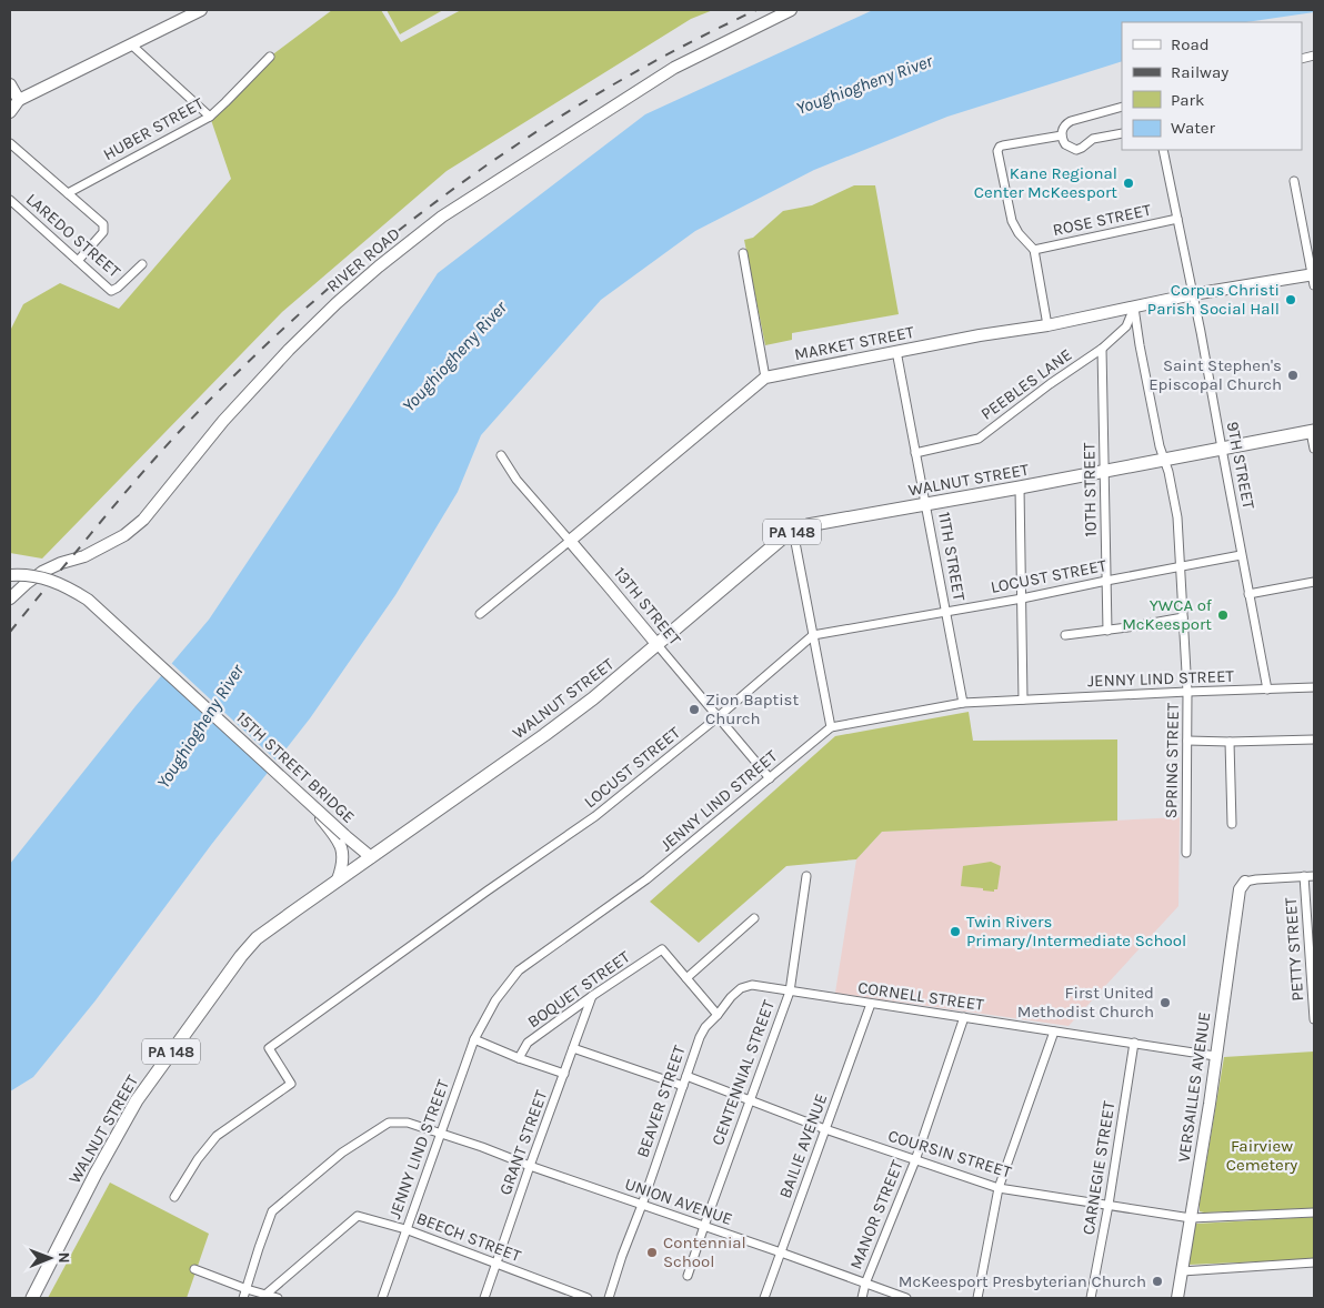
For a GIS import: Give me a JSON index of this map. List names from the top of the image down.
{
  "streets": {
    "main road": ["WALNUT STREET", "PA 148"],
    "street": [
      "HUBER STREET",
      "ROSE STREET",
      "LAREDO STREET",
      "RIVER ROAD",
      "MARKET STREET",
      "PEEBLES LANE",
      "9TH STREET",
      "10TH STREET",
      "11TH STREET",
      "LOCUST STREET",
      "13TH STREET",
      "JENNY LIND STREET",
      "SPRING STREET",
      "15TH STREET BRIDGE",
      "PETTY STREET",
      "BOQUET STREET",
      "CORNELL STREET",
      "CENTENNIAL STREET",
      "VERSAILLES AVENUE",
      "BEAVER STREET",
      "GRANT STREET",
      "BAILIE AVENUE",
      "COURSIN STREET",
      "CARNEGIE STREET",
      "UNION AVENUE",
      "MANOR STREET",
      "BEECH STREET"
    ]
  },
  "crossings": [
    ["ROSE STREET", "9TH STREET"],
    ["MARKET STREET", "PEEBLES LANE"],
    ["MARKET STREET", "9TH STREET"],
    ["MARKET STREET", "11TH STREET"],
    ["MARKET STREET", "13TH STREET"],
    ["MARKET STREET", "SPRING STREET"],
    ["PEEBLES LANE", "10TH STREET"],
    ["PEEBLES LANE", "11TH STREET"],
    ["PEEBLES LANE", "SPRING STREET"],
    ["9TH STREET", "WALNUT STREET"],
    ["9TH STREET", "LOCUST STREET"],
    ["9TH STREET", "JENNY LIND STREET"],
    ["WALNUT STREET", "10TH STREET"],
    ["WALNUT STREET", "11TH STREET"],
    ["WALNUT STREET", "13TH STREET"],
    ["WALNUT STREET", "SPRING STREET"],
    ["WALNUT STREET", "15TH STREET BRIDGE"],
    ["10TH STREET", "LOCUST STREET"],
    ["11TH STREET", "LOCUST STREET"],
    ["11TH STREET", "JENNY LIND STREET"],
    ["LOCUST STREET", "13TH STREET"],
    ["LOCUST STREET", "SPRING STREET"],
    ["13TH STREET", "JENNY LIND STREET"],
    ["JENNY LIND STREET", "SPRING STREET"],
    ["JENNY LIND STREET", "UNION AVENUE"],
    ["JENNY LIND STREET", "BEECH STREET"],
    ["BOQUET STREET", "GRANT STREET"],
    ["CORNELL STREET", "CENTENNIAL STREET"],
    ["CORNELL STREET", "VERSAILLES AVENUE"],
    ["CORNELL STREET", "BEAVER STREET"],
    ["CORNELL STREET", "BAILIE AVENUE"],
    ["CORNELL STREET", "CARNEGIE STREET"],
    ["CORNELL STREET", "MANOR STREET"],
    ["CENTENNIAL STREET", "COURSIN STREET"],
    ["CENTENNIAL STREET", "UNION AVENUE"],
    ["VERSAILLES AVENUE", "COURSIN STREET"],
    ["BEAVER STREET", "COURSIN STREET"],
    ["BEAVER STREET", "UNION AVENUE"],
    ["GRANT STREET", "UNION AVENUE"],
    ["GRANT STREET", "BEECH STREET"],
    ["BAILIE AVENUE", "COURSIN STREET"],
    ["BAILIE AVENUE", "UNION AVENUE"],
    ["COURSIN STREET", "CARNEGIE STREET"],
    ["COURSIN STREET", "MANOR STREET"],
    ["UNION AVENUE", "MANOR STREET"]
  ],
  "water": ["Youghiogheny River"],
  "parks": ["Fairview Cemetery"],
  "places": [
    "Kane Regional Center McKeesport",
    "Corpus Christi Parish Social Hall",
    "Saint Stephen's Episcopal Church",
    "YWCA of McKeesport",
    "Zion Baptist Church",
    "Twin Rivers Primary/Intermediate School",
    "First United Methodist Church",
    "Contennial School",
    "McKeesport Presbyterian Church"
  ],
  "legend": [
    "Road",
    "Railway",
    "Park",
    "Water"
  ],
  "north": "right"
}
